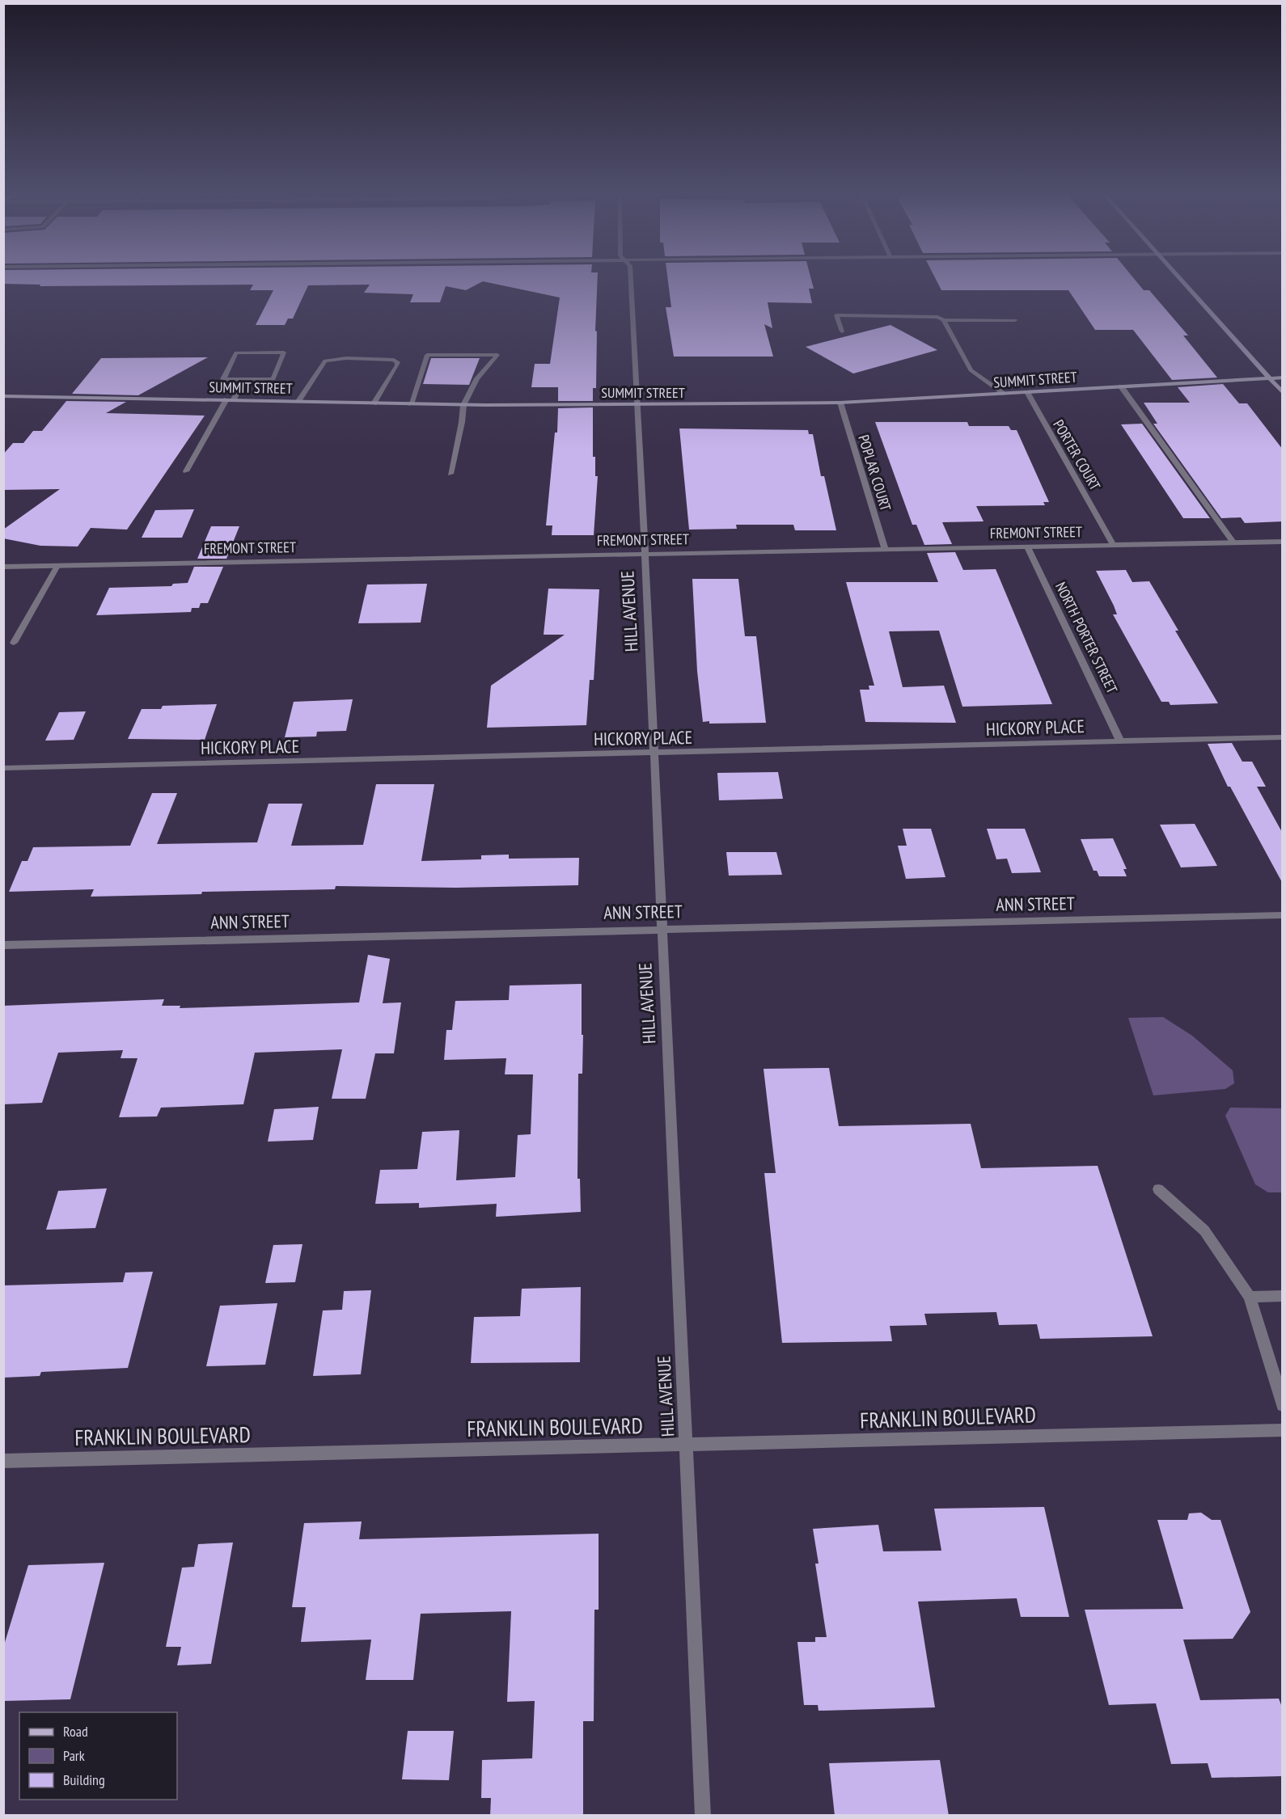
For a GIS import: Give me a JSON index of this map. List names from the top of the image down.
{
  "streets": {
    "main road": ["SUMMIT STREET"],
    "street": [
      "PORTER COURT",
      "POPLAR COURT",
      "FREMONT STREET",
      "HILL AVENUE",
      "NORTH PORTER STREET",
      "HICKORY PLACE",
      "ANN STREET",
      "FRANKLIN BOULEVARD"
    ]
  },
  "crossings": [
    ["SUMMIT STREET", "PORTER COURT"],
    ["SUMMIT STREET", "POPLAR COURT"],
    ["SUMMIT STREET", "HILL AVENUE"],
    ["PORTER COURT", "FREMONT STREET"],
    ["POPLAR COURT", "FREMONT STREET"],
    ["FREMONT STREET", "HILL AVENUE"],
    ["FREMONT STREET", "NORTH PORTER STREET"],
    ["HILL AVENUE", "HICKORY PLACE"],
    ["HILL AVENUE", "ANN STREET"],
    ["HILL AVENUE", "FRANKLIN BOULEVARD"],
    ["NORTH PORTER STREET", "HICKORY PLACE"]
  ],
  "legend": ["Road", "Park", "Building"]
}
